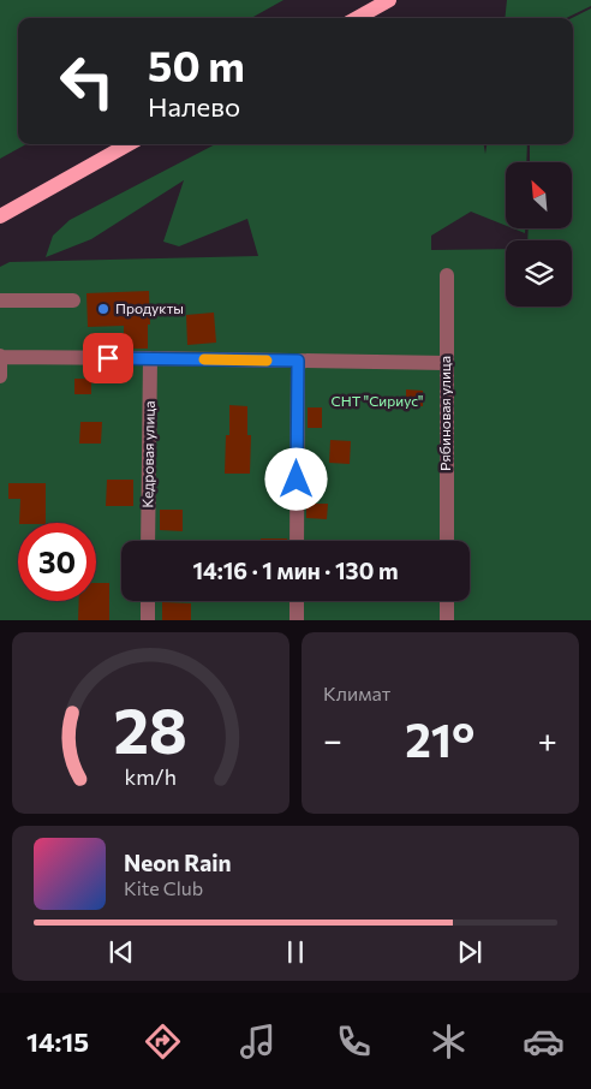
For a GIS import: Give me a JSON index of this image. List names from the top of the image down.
{
  "streets": {
    "street": ["Рябиновая улица", "Кедровая улица"]
  },
  "parks": ["СНТ \"Сириус\""],
  "places": ["Продукты"],
  "north": "top left",
  "page": {
    "turn": ["50 m", "Налево"],
    "limit": "30",
    "trip": "14:16 · 1 мин · 130 m",
    "tile": "Климат",
    "heat": ["−", "21°", "+"],
    "song": ["Neon Rain", "Kite Club"],
    "tabs": "14:15",
    "gauge": ["28", "km/h"]
  }
}
